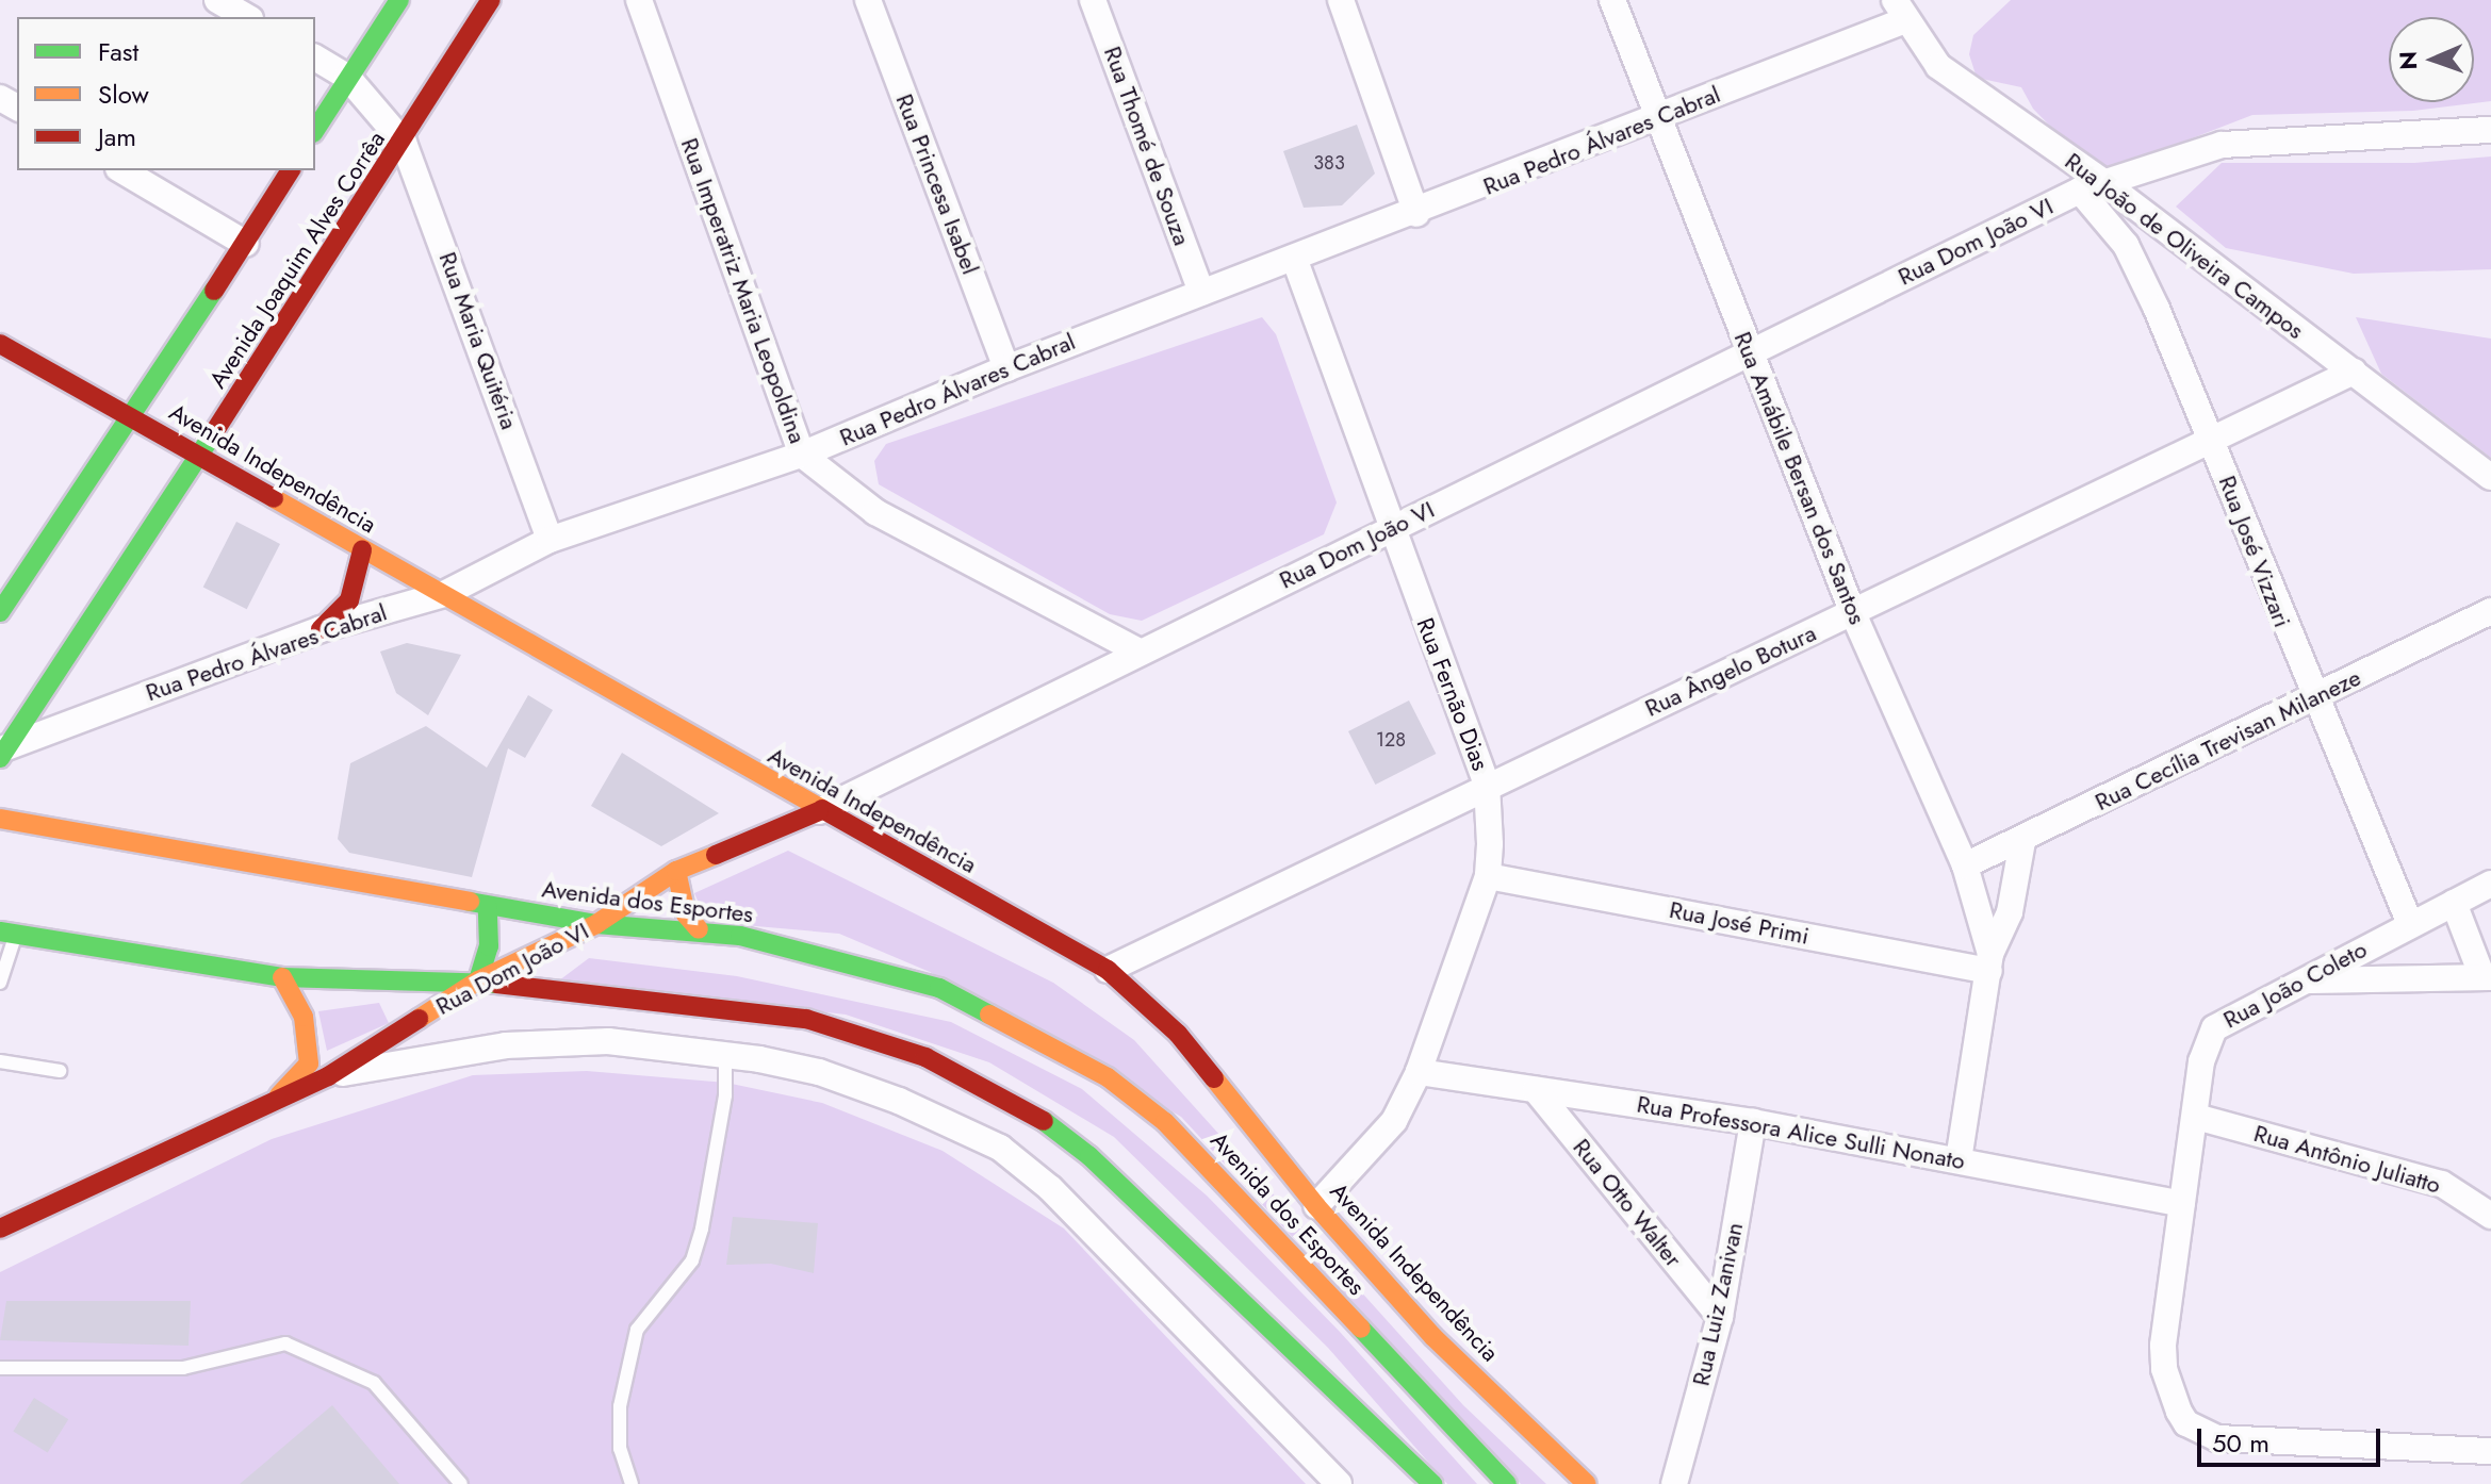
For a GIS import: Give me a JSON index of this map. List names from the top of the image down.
{
  "streets": {
    "main road": [
      "Rua Dom João VI",
      "Avenida Joaquim Alves Corrêa",
      "Avenida Independência",
      "Avenida dos Esportes"
    ],
    "street": [
      "Rua Pedro Álvares Cabral",
      "Rua Thomé de Souza",
      "Rua Princesa Isabel",
      "Rua João de Oliveira Campos",
      "Rua Imperatriz Maria Leopoldina",
      "Rua Maria Quitéria",
      "Rua Amábile Bersan dos Santos",
      "Rua José Vizzari",
      "Rua Ângelo Botura",
      "Rua Fernão Dias",
      "Rua Cecília Trevisan Milaneze",
      "Rua José Primi",
      "Rua João Coleto",
      "Rua Professora Alice Sulli Nonato",
      "Rua Antônio Juliatto",
      "Rua Otto Walter",
      "Rua Luiz Zanivan"
    ]
  },
  "crossings": [
    ["Rua Pedro Álvares Cabral", "Rua Thomé de Souza"],
    ["Rua Pedro Álvares Cabral", "Rua Princesa Isabel"],
    ["Rua Pedro Álvares Cabral", "Rua João de Oliveira Campos"],
    ["Rua Pedro Álvares Cabral", "Avenida Joaquim Alves Corrêa"],
    ["Rua Pedro Álvares Cabral", "Rua Imperatriz Maria Leopoldina"],
    ["Rua Pedro Álvares Cabral", "Rua Maria Quitéria"],
    ["Rua Pedro Álvares Cabral", "Avenida Independência"],
    ["Rua Pedro Álvares Cabral", "Rua Amábile Bersan dos Santos"],
    ["Rua Pedro Álvares Cabral", "Rua Fernão Dias"],
    ["Rua Dom João VI", "Rua João de Oliveira Campos"],
    ["Rua Dom João VI", "Rua Imperatriz Maria Leopoldina"],
    ["Rua Dom João VI", "Avenida Independência"],
    ["Rua Dom João VI", "Rua Amábile Bersan dos Santos"],
    ["Rua Dom João VI", "Rua José Vizzari"],
    ["Rua Dom João VI", "Rua Fernão Dias"],
    ["Rua Dom João VI", "Avenida dos Esportes"],
    ["Rua João de Oliveira Campos", "Rua José Vizzari"],
    ["Rua João de Oliveira Campos", "Rua Ângelo Botura"],
    ["Avenida Joaquim Alves Corrêa", "Rua Maria Quitéria"],
    ["Avenida Joaquim Alves Corrêa", "Avenida Independência"],
    ["Avenida Independência", "Rua Ângelo Botura"],
    ["Avenida Independência", "Rua Fernão Dias"],
    ["Rua Amábile Bersan dos Santos", "Rua Ângelo Botura"],
    ["Rua Amábile Bersan dos Santos", "Rua Cecília Trevisan Milaneze"],
    ["Rua Amábile Bersan dos Santos", "Rua José Primi"],
    ["Rua José Vizzari", "Rua Ângelo Botura"],
    ["Rua José Vizzari", "Rua Cecília Trevisan Milaneze"],
    ["Rua José Vizzari", "Rua João Coleto"],
    ["Rua Ângelo Botura", "Rua Fernão Dias"],
    ["Rua Fernão Dias", "Rua José Primi"],
    ["Rua Fernão Dias", "Rua Professora Alice Sulli Nonato"],
    ["Rua João Coleto", "Rua Professora Alice Sulli Nonato"],
    ["Rua João Coleto", "Rua Antônio Juliatto"],
    ["Rua Professora Alice Sulli Nonato", "Rua Otto Walter"],
    ["Rua Professora Alice Sulli Nonato", "Rua Luiz Zanivan"],
    ["Rua Otto Walter", "Rua Luiz Zanivan"]
  ],
  "house_numbers": ["383", "128"],
  "legend": ["Fast", "Slow", "Jam"],
  "scale_bar": "50 m",
  "north": "left"
}
